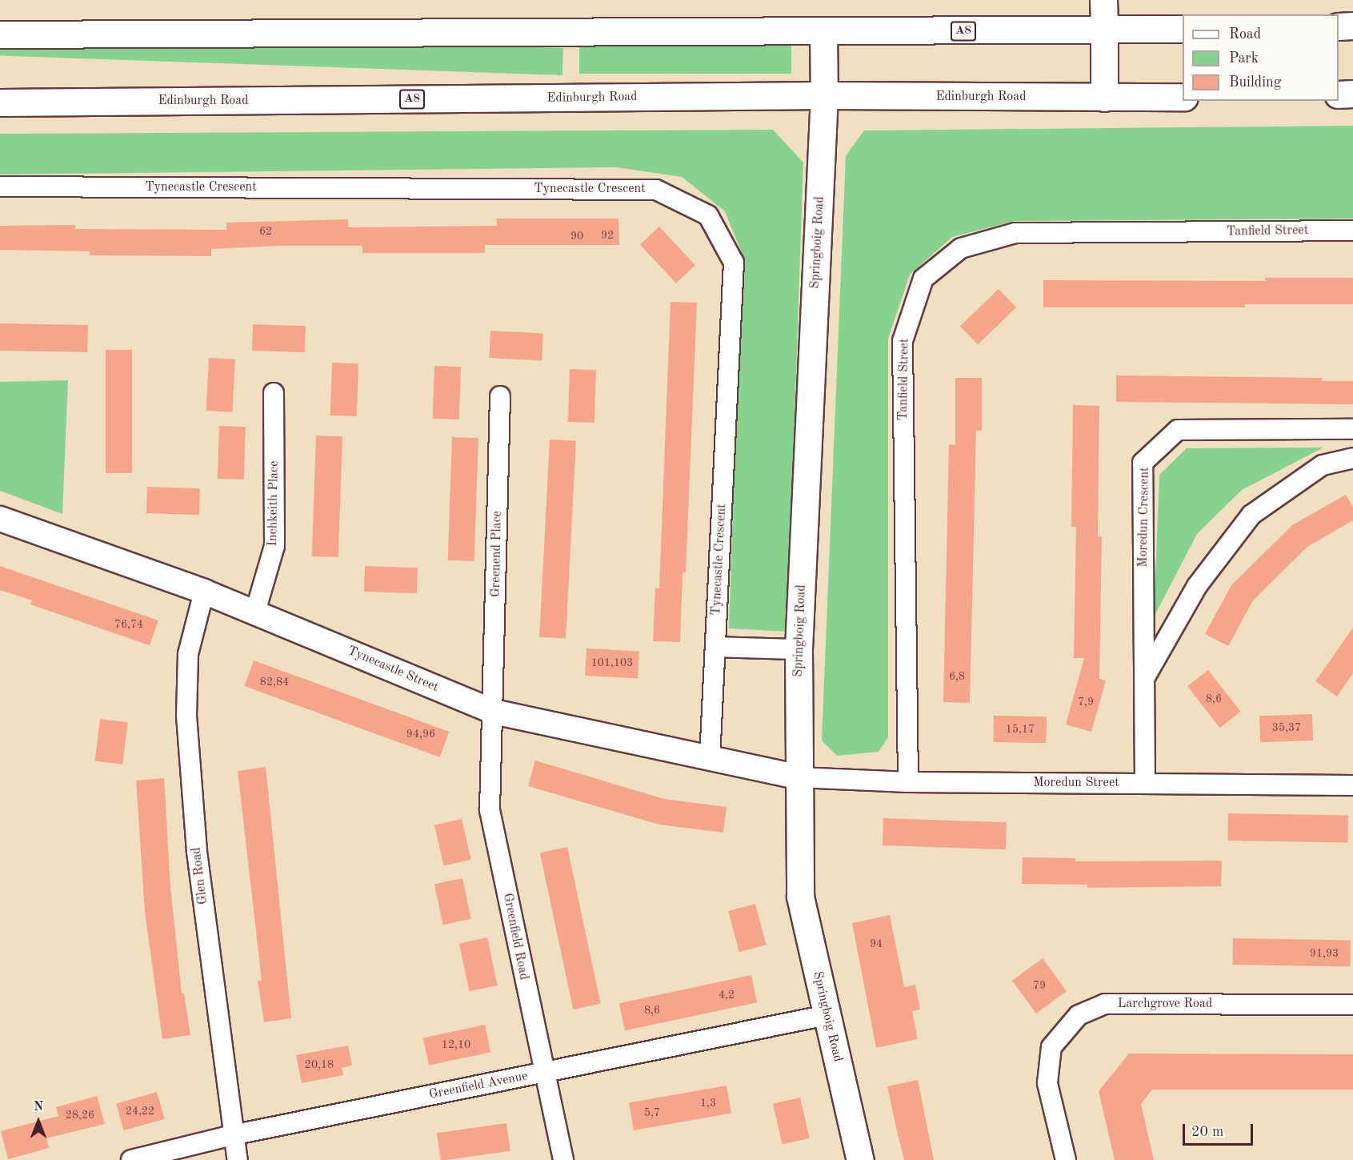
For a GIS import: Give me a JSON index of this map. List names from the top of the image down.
{
  "streets": {
    "main road": ["A8", "Edinburgh Road", "Springboig Road"],
    "street": [
      "Tynecastle Crescent",
      "Tanfield Street",
      "Inchkeith Place",
      "Moredun Crescent",
      "Greenend Place",
      "Tynecastle Street",
      "Moredun Street",
      "Glen Road",
      "Greenfield Road",
      "Larchgrove Road",
      "Greenfield Avenue"
    ]
  },
  "crossings": [
    ["A8", "Springboig Road"],
    ["Edinburgh Road", "Springboig Road"],
    ["Tynecastle Crescent", "Tynecastle Street"],
    ["Tanfield Street", "Moredun Street"],
    ["Springboig Road", "Tynecastle Street"],
    ["Springboig Road", "Moredun Street"],
    ["Springboig Road", "Greenfield Avenue"],
    ["Inchkeith Place", "Tynecastle Street"],
    ["Moredun Crescent", "Moredun Street"],
    ["Greenend Place", "Tynecastle Street"],
    ["Greenend Place", "Greenfield Road"],
    ["Tynecastle Street", "Moredun Street"],
    ["Tynecastle Street", "Glen Road"],
    ["Tynecastle Street", "Greenfield Road"],
    ["Glen Road", "Greenfield Avenue"],
    ["Greenfield Road", "Greenfield Avenue"]
  ],
  "house_numbers": [
    "62",
    "92",
    "90",
    "76,74",
    "101,103",
    "6,8",
    "82,84",
    "8,6",
    "7,9",
    "35,37",
    "15,17",
    "94,96",
    "94",
    "91,93",
    "79",
    "4,2",
    "8,6",
    "12,10",
    "20,18",
    "1,3",
    "24,22",
    "5,7",
    "28,26"
  ],
  "legend": ["Road", "Park", "Building"],
  "scale_bar": "20 m",
  "north": "top"
}
